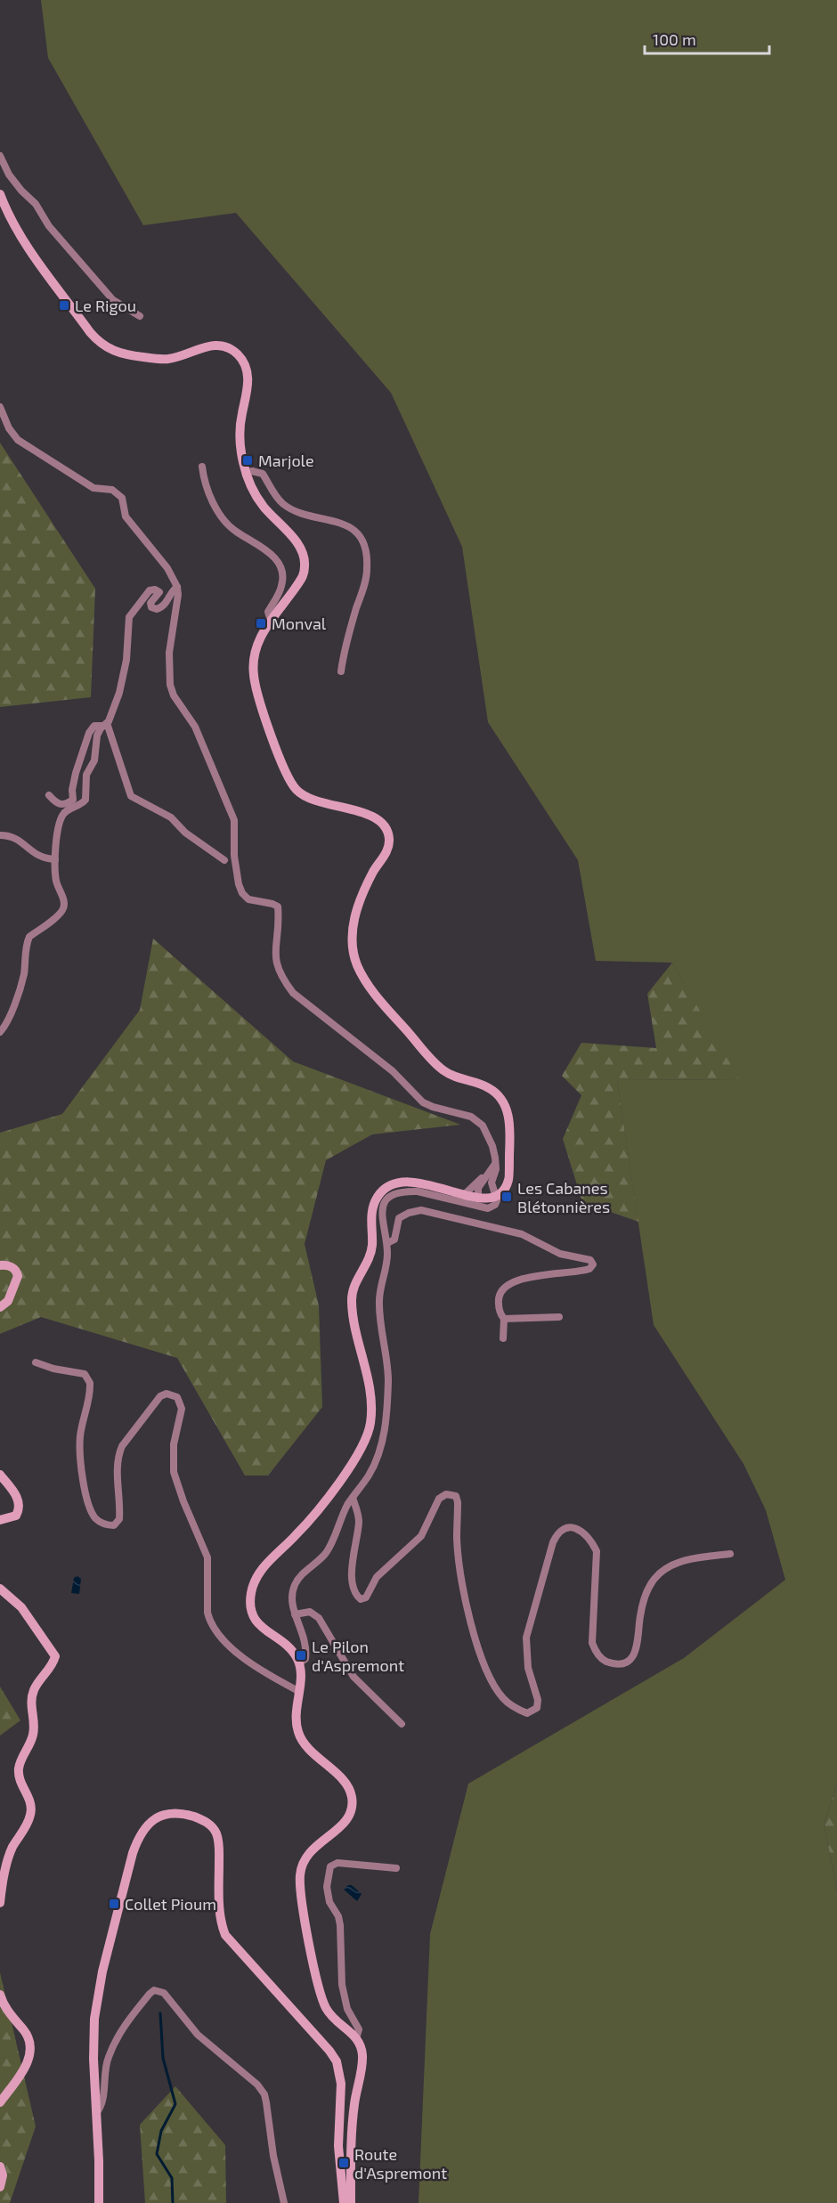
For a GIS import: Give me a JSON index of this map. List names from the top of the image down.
{
  "places": {
    "transit": [
      "Le Rigou",
      "Marjole",
      "Monval",
      "Les Cabanes Blétonnières",
      "Le Pilon d'Aspremont",
      "Collet Pioum",
      "Route d'Aspremont"
    ]
  },
  "scale_bar": "100 m"
}
